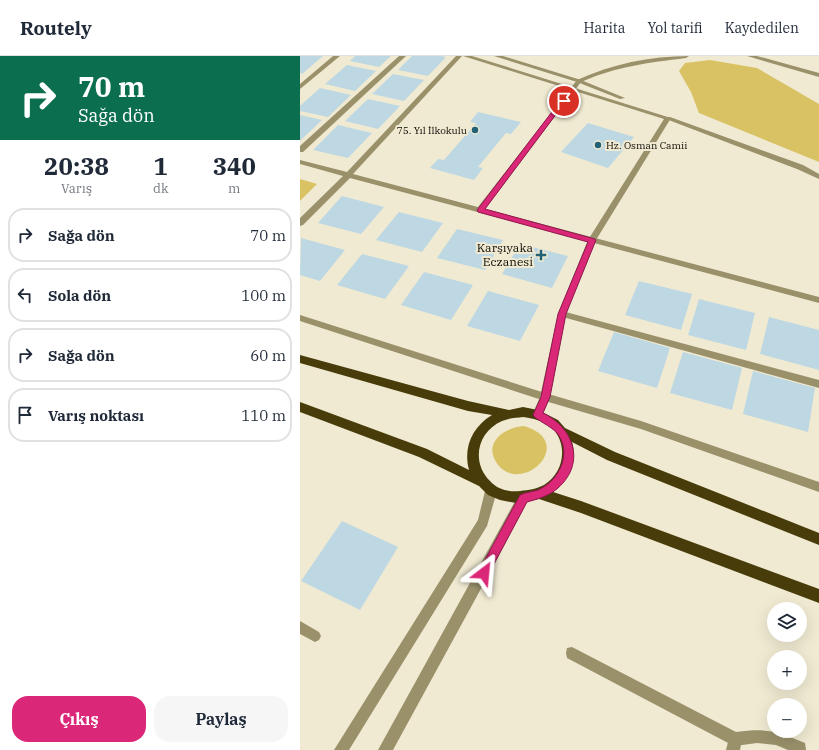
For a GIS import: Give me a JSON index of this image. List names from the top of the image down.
{
  "places": {
    "other": ["75. Yıl İlkokulu", "Hz. Osman Camii"],
    "health": ["Karşıyaka Eczanesi"]
  },
  "page": {
    "header": "Routely",
    "nav": ["Harita", "Yol tarifi", "Kaydedilen"],
    "turn": ["70 m", "Sağa dön"],
    "eta": [
      "20:38",
      "Varış",
      "1",
      "dk",
      "340",
      "m"
    ],
    "list": [
      {
        "name": "Sağa dön",
        "value": "70 m"
      },
      {
        "name": "Sola dön",
        "value": "100 m"
      },
      {
        "name": "Sağa dön",
        "value": "60 m"
      },
      {
        "name": "Varış noktası",
        "value": "110 m"
      }
    ],
    "map_buttons": ["+", "−"],
    "buttons": ["Çıkış", "Paylaş"]
  }
}
